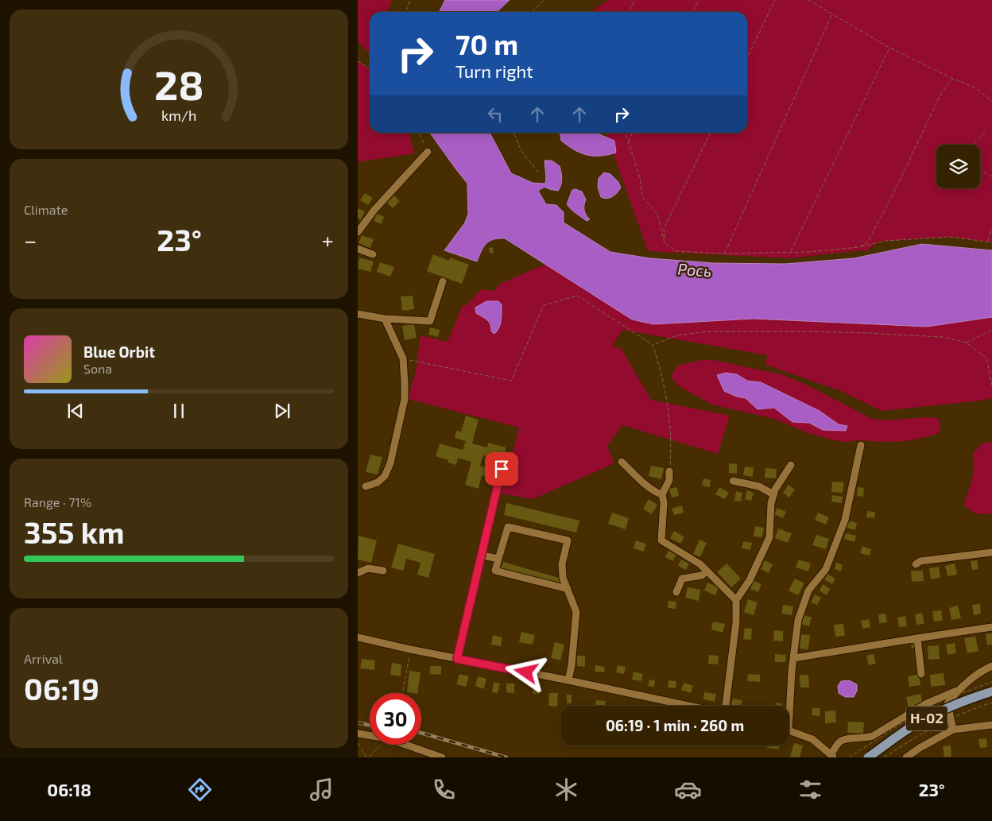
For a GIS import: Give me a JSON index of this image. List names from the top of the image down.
{
  "streets": {
    "main road": ["Н-02"]
  },
  "water": ["Рось"],
  "page": {
    "turn": ["70 m", "Turn right"],
    "tile": [
      "Climate",
      ["Range · 71%", "355 km"],
      ["Arrival", "06:19"]
    ],
    "heat": ["−", "23°", "+"],
    "song": ["Blue Orbit", "Sona"],
    "limit": "30",
    "trip": "06:19 · 1 min · 260 m",
    "tabs": ["06:18", "23°"],
    "gauge": ["28", "km/h"]
  }
}
